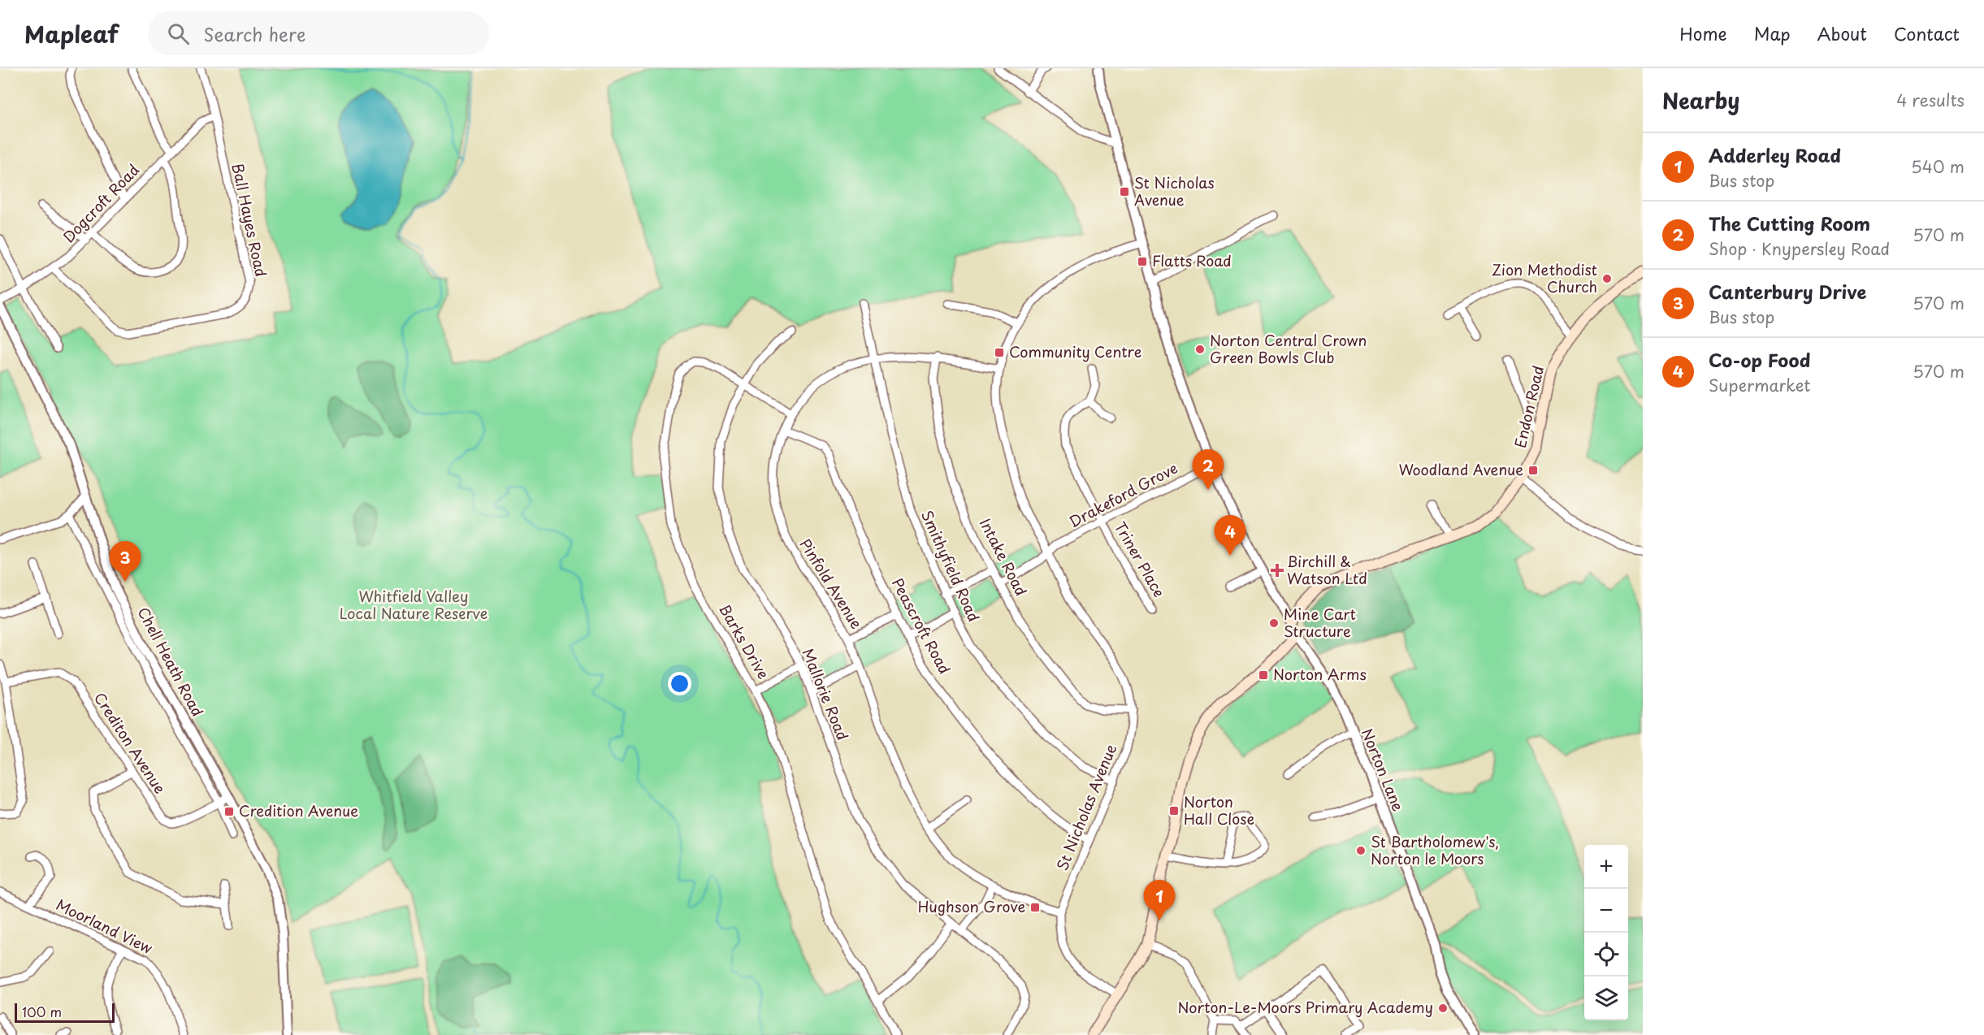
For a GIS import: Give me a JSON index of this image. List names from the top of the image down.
{
  "streets": {
    "main road": ["Endon Road"],
    "street": [
      "Dogcroft Road",
      "Ball Hayes Road",
      "Drakeford Grove",
      "Intake Road",
      "Triner Place",
      "Smithyfield Road",
      "Pinfold Avenue",
      "Peascroft Road",
      "Barks Drive",
      "Chell Heath Road",
      "Mallorie Road",
      "Crediton Avenue",
      "Norton Lane",
      "St Nicholas Avenue",
      "Moorland View"
    ]
  },
  "crossings": [
    ["Dogcroft Road", "Ball Hayes Road"],
    ["Endon Road", "Norton Lane"],
    ["Endon Road", "St Nicholas Avenue"],
    ["Drakeford Grove", "Intake Road"],
    ["Drakeford Grove", "Triner Place"],
    ["Drakeford Grove", "Norton Lane"],
    ["Drakeford Grove", "St Nicholas Avenue"],
    ["Intake Road", "Pinfold Avenue"],
    ["Intake Road", "St Nicholas Avenue"],
    ["Smithyfield Road", "Pinfold Avenue"],
    ["Smithyfield Road", "St Nicholas Avenue"],
    ["Pinfold Avenue", "Peascroft Road"],
    ["Pinfold Avenue", "Barks Drive"],
    ["Pinfold Avenue", "St Nicholas Avenue"],
    ["Peascroft Road", "St Nicholas Avenue"],
    ["Barks Drive", "Mallorie Road"],
    ["Chell Heath Road", "Crediton Avenue"],
    ["Norton Lane", "St Nicholas Avenue"]
  ],
  "parks": ["Whitfield Valley Local Nature Reserve"],
  "places": {
    "transit": [
      "St Nicholas Avenue",
      "Flatts Road",
      "Community Centre",
      "Woodland Avenue",
      "Norton Arms",
      "Norton Hall Close",
      "Credition Avenue",
      "Hughson Grove"
    ],
    "other": [
      "Zion Methodist Church",
      "Norton Central Crown Green Bowls Club",
      "Mine Cart Structure",
      "St Bartholomew's, Norton le Moors",
      "Norton-Le-Moors Primary Academy"
    ],
    "health": ["Birchill & Watson Ltd"]
  },
  "scale_bar": "100 m",
  "page": {
    "header": "Mapleaf",
    "search": "Search here",
    "nav": [
      "Home",
      "Map",
      "About",
      "Contact"
    ],
    "heading": ["Nearby", "4 results"],
    "list": [
      {
        "mark": "1",
        "name": "Adderley Road",
        "note": "Bus stop",
        "value": "540 m"
      },
      {
        "mark": "2",
        "name": "The Cutting Room",
        "note": "Shop · Knypersley Road",
        "value": "570 m"
      },
      {
        "mark": "3",
        "name": "Canterbury Drive",
        "note": "Bus stop",
        "value": "570 m"
      },
      {
        "mark": "4",
        "name": "Co-op Food",
        "note": "Supermarket",
        "value": "570 m"
      }
    ],
    "pins": [
      "2",
      "4",
      "3",
      "1"
    ],
    "map_buttons": ["+", "−"],
    "scale": "100 m"
  }
}
